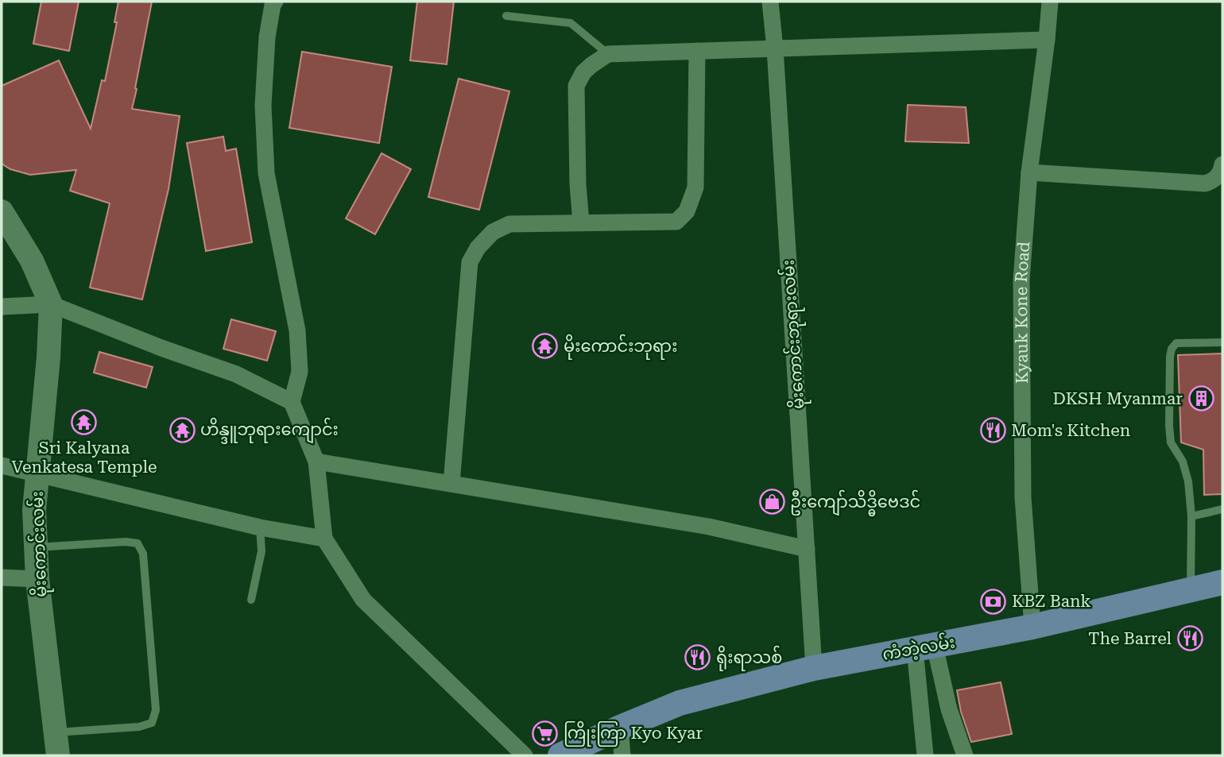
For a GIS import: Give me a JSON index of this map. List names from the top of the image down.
{
  "streets": {
    "main road": ["မိုးကောင်းလမ်း", "ကံဘဲ့လမ်း"],
    "street": ["Kyauk Kone Road", "မိုးကောင်းဘုရားလမ်း"]
  },
  "crossings": [
    ["Kyauk Kone Road", "ကံဘဲ့လမ်း"],
    ["မိုးကောင်းဘုရားလမ်း", "ကံဘဲ့လမ်း"]
  ],
  "places": {
    "temple": ["မိုးကောင်းဘုရား", "Sri Kalyana Venkatesa Temple", "ဟိန္ဒူဘုရားကျောင်း"],
    "building": ["DKSH Myanmar"],
    "restaurant": ["Mom's Kitchen", "The Barrel", "ရိုးရာသစ်"],
    "shop": ["ဦးကျော်သိဒ္ဓိဗေဒင်"],
    "bank": ["KBZ Bank"],
    "supermarket": ["ကြိုးကြာ Kyo Kyar"]
  }
}
